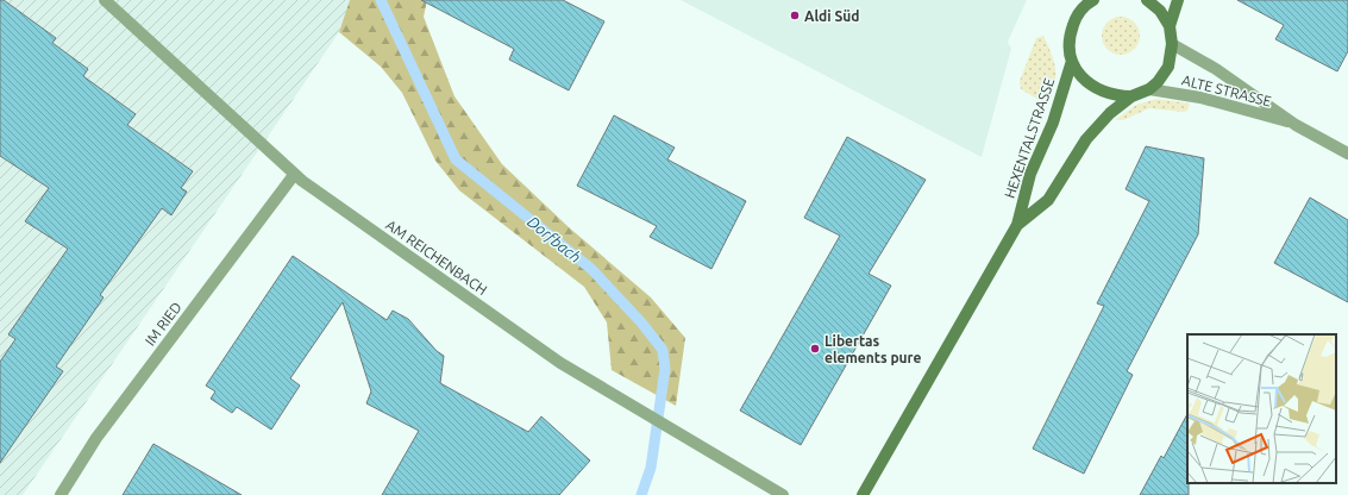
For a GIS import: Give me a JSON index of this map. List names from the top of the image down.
{
  "streets": {
    "main road": ["HEXENTALSTRASSE"],
    "street": ["ALTE STRASSE", "AM REICHENBACH", "IM RIED"]
  },
  "crossings": [
    ["ALTE STRASSE", "HEXENTALSTRASSE"],
    ["AM REICHENBACH", "IM RIED"]
  ],
  "water": ["Dorfbach"],
  "places": ["Aldi Süd", "Libertas elements pure"]
}
